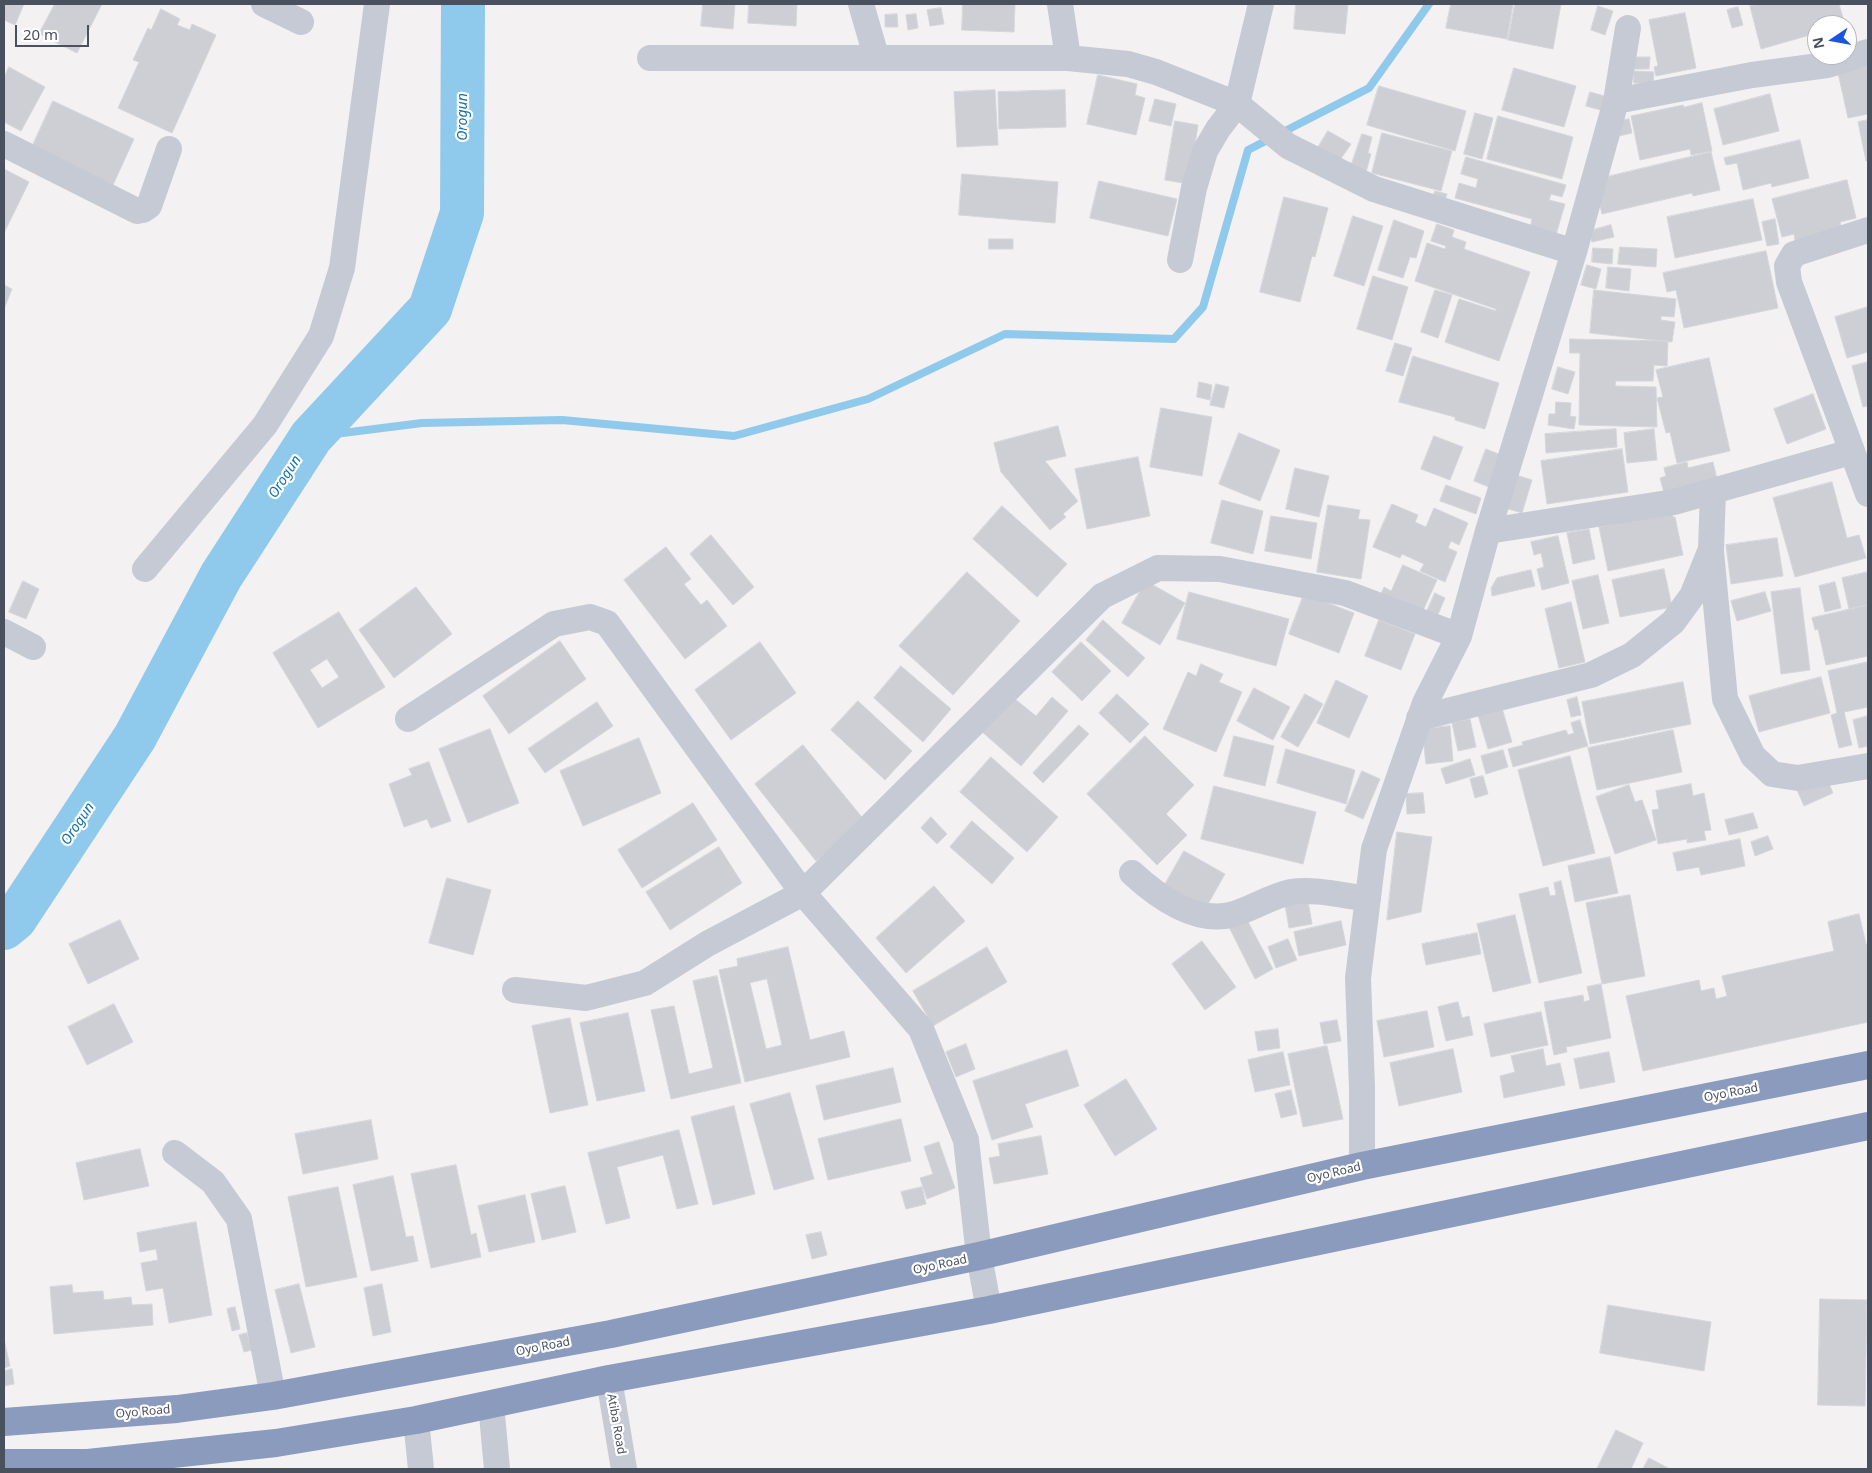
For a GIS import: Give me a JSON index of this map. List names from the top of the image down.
{
  "streets": {
    "highway": ["Oyo Road"],
    "street": ["Atiba Road"]
  },
  "water": ["Orogun"],
  "scale_bar": "20 m",
  "north": "left"
}
